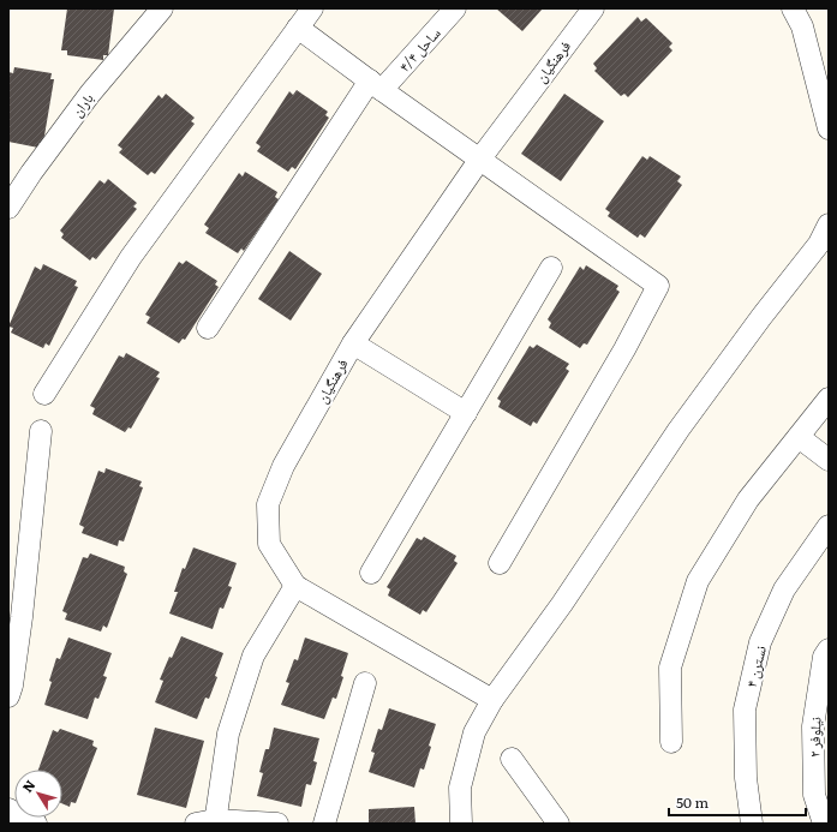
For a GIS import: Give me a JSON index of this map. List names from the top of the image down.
{
  "streets": {
    "street": [
      "ساحل ۴/۴",
      "فرهنگیان",
      "باران",
      "نسترن ۴",
      "نیلوفر ۲"
    ]
  },
  "scale_bar": "50 m",
  "north": "top left"
}
